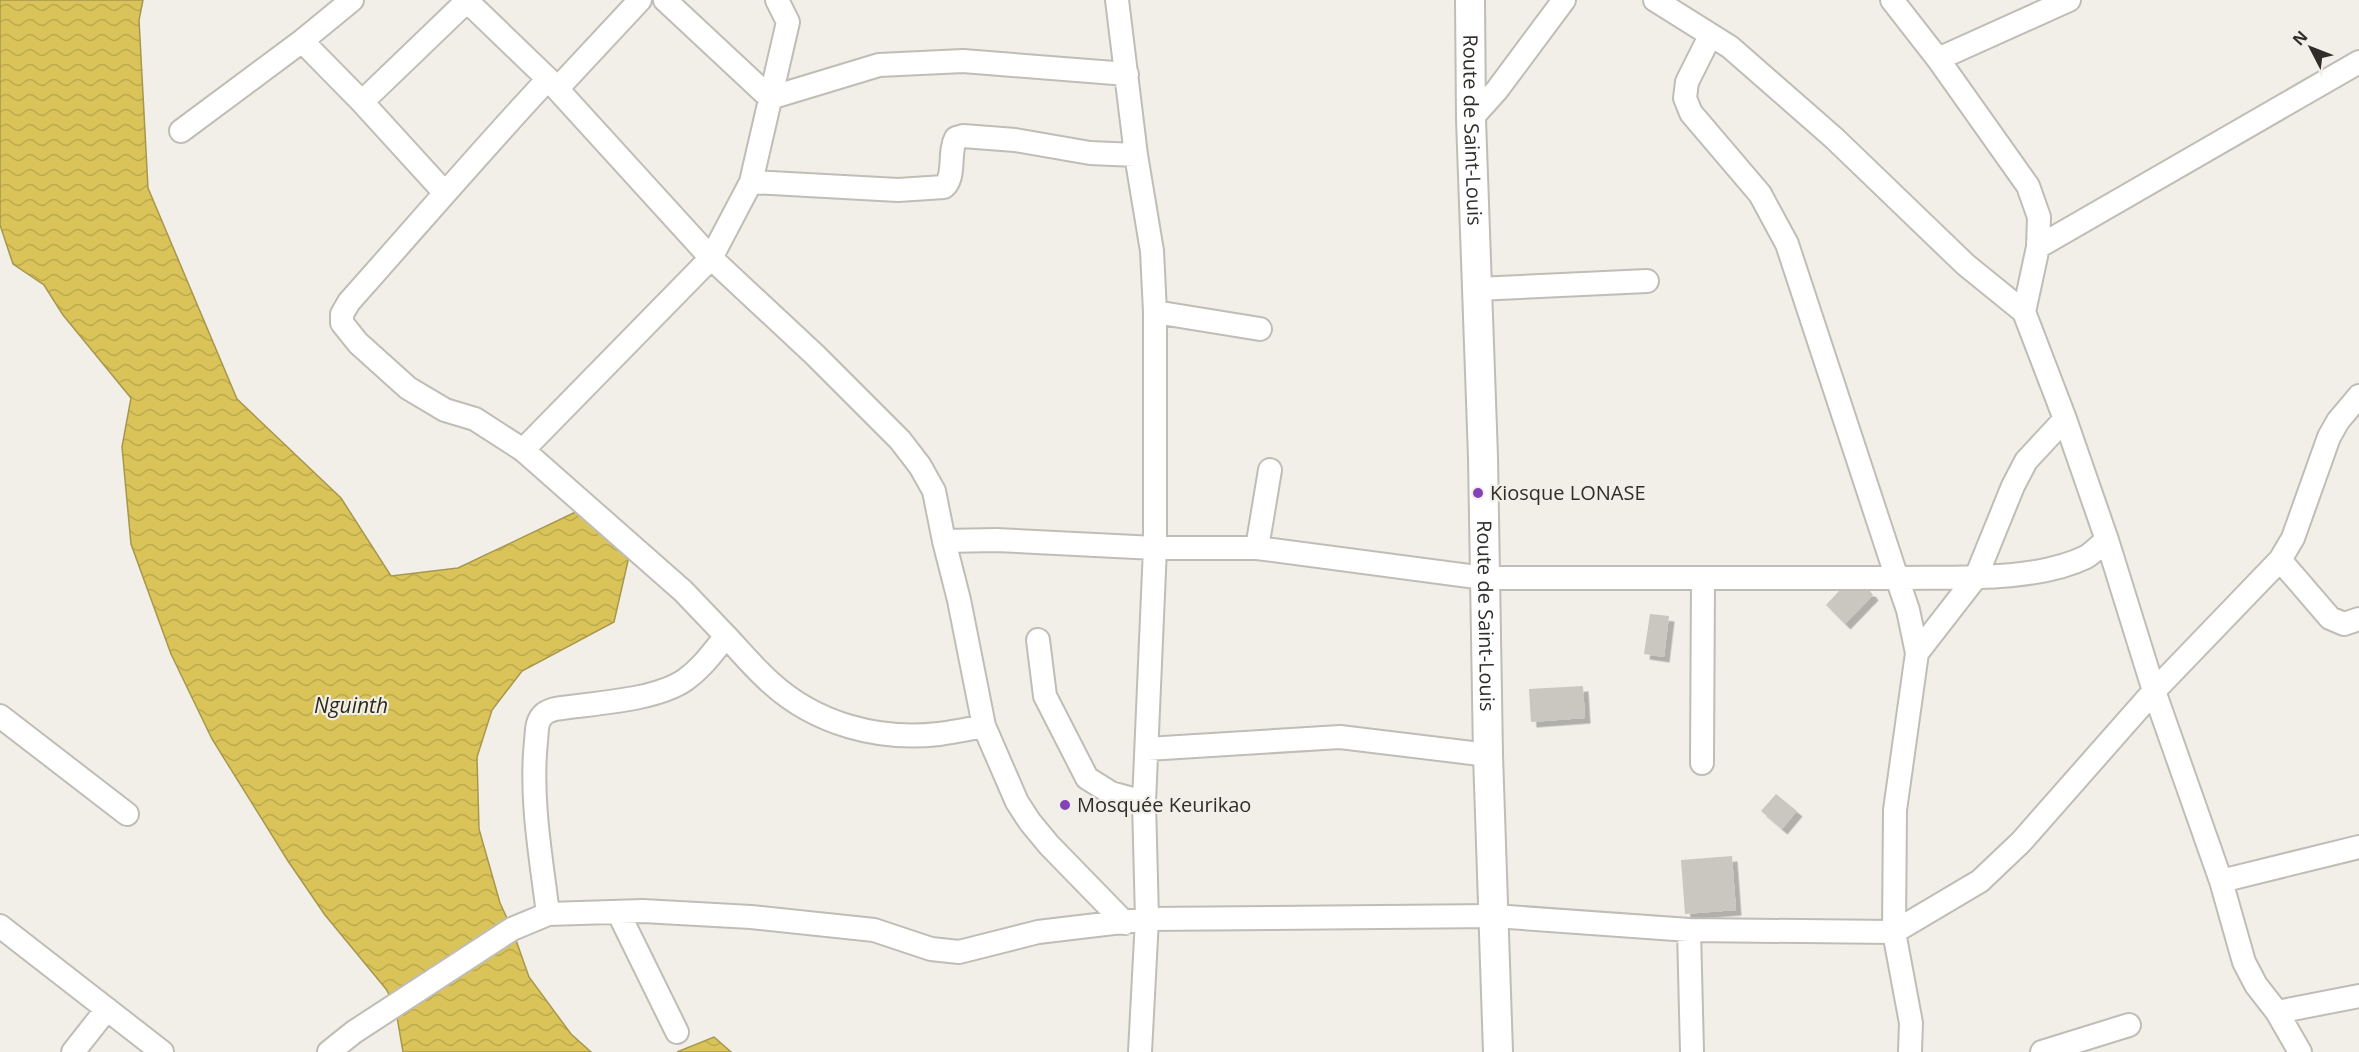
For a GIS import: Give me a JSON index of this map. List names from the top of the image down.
{
  "streets": {
    "main road": ["Route de Saint-Louis"]
  },
  "water": ["Nguinth"],
  "places": ["Kiosque LONASE", "Mosquée Keurikao"],
  "north": "top left"
}
